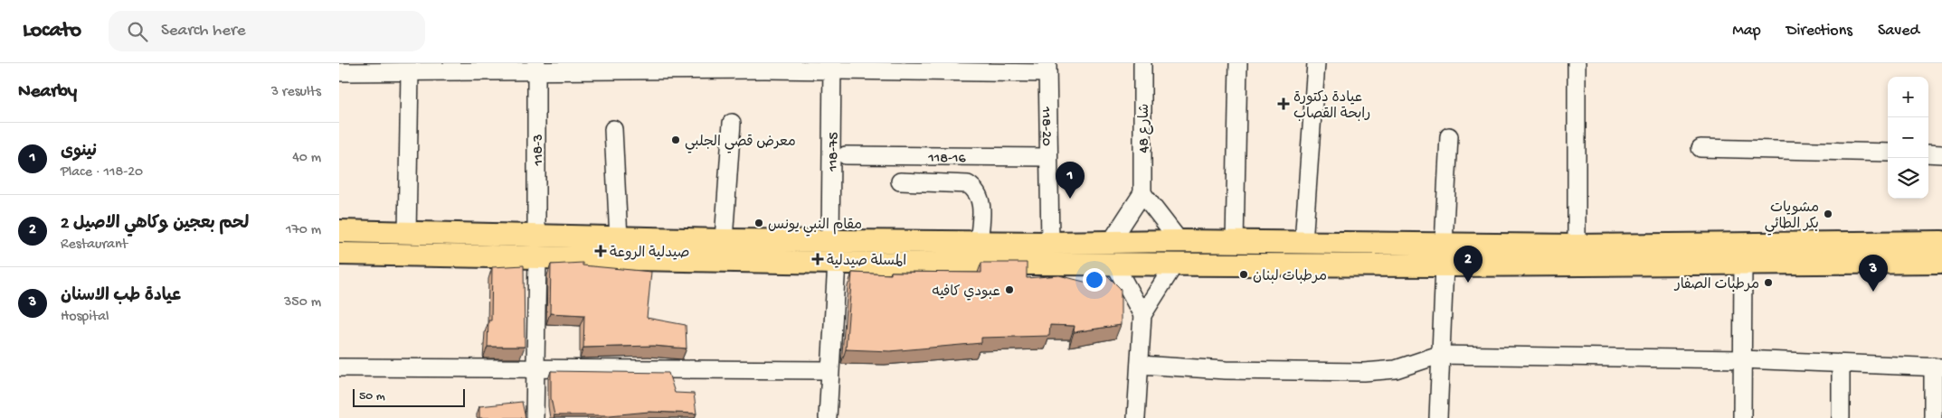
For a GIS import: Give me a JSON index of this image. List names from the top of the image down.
{
  "streets": {
    "street": [
      "118-20",
      "شارع 48",
      "118-3",
      "118-75",
      "118-16"
    ]
  },
  "crossings": [
    ["118-20", "118-16"]
  ],
  "places": {
    "health": ["عيادة دكتورة رابحة القصاب", "صيدلية الروعة", "المسلة صيدلية"],
    "other": [
      "معرض قصي الجلبي",
      "مشويات بكر الطائي",
      "مقام النبي يونس",
      "مرطبات لبنان",
      "مرطبات الصفار",
      "عبودي كافيه"
    ]
  },
  "scale_bar": "50 m",
  "page": {
    "header": "Locato",
    "search": "Search here",
    "nav": ["Map", "Directions", "Saved"],
    "heading": ["Nearby", "3 results"],
    "map_buttons": ["+", "−"],
    "list": [
      {
        "mark": "1",
        "name": "نينوى",
        "note": "Place · 118-20",
        "value": "40 m"
      },
      {
        "mark": "2",
        "name": "لحم بعجين وكاهي الاصيل 2",
        "note": "Restaurant",
        "value": "170 m"
      },
      {
        "mark": "3",
        "name": "عيادة طب الاسنان",
        "note": "Hospital",
        "value": "350 m"
      }
    ],
    "pins": ["1", "2", "3"],
    "scale": "50 m"
  }
}
